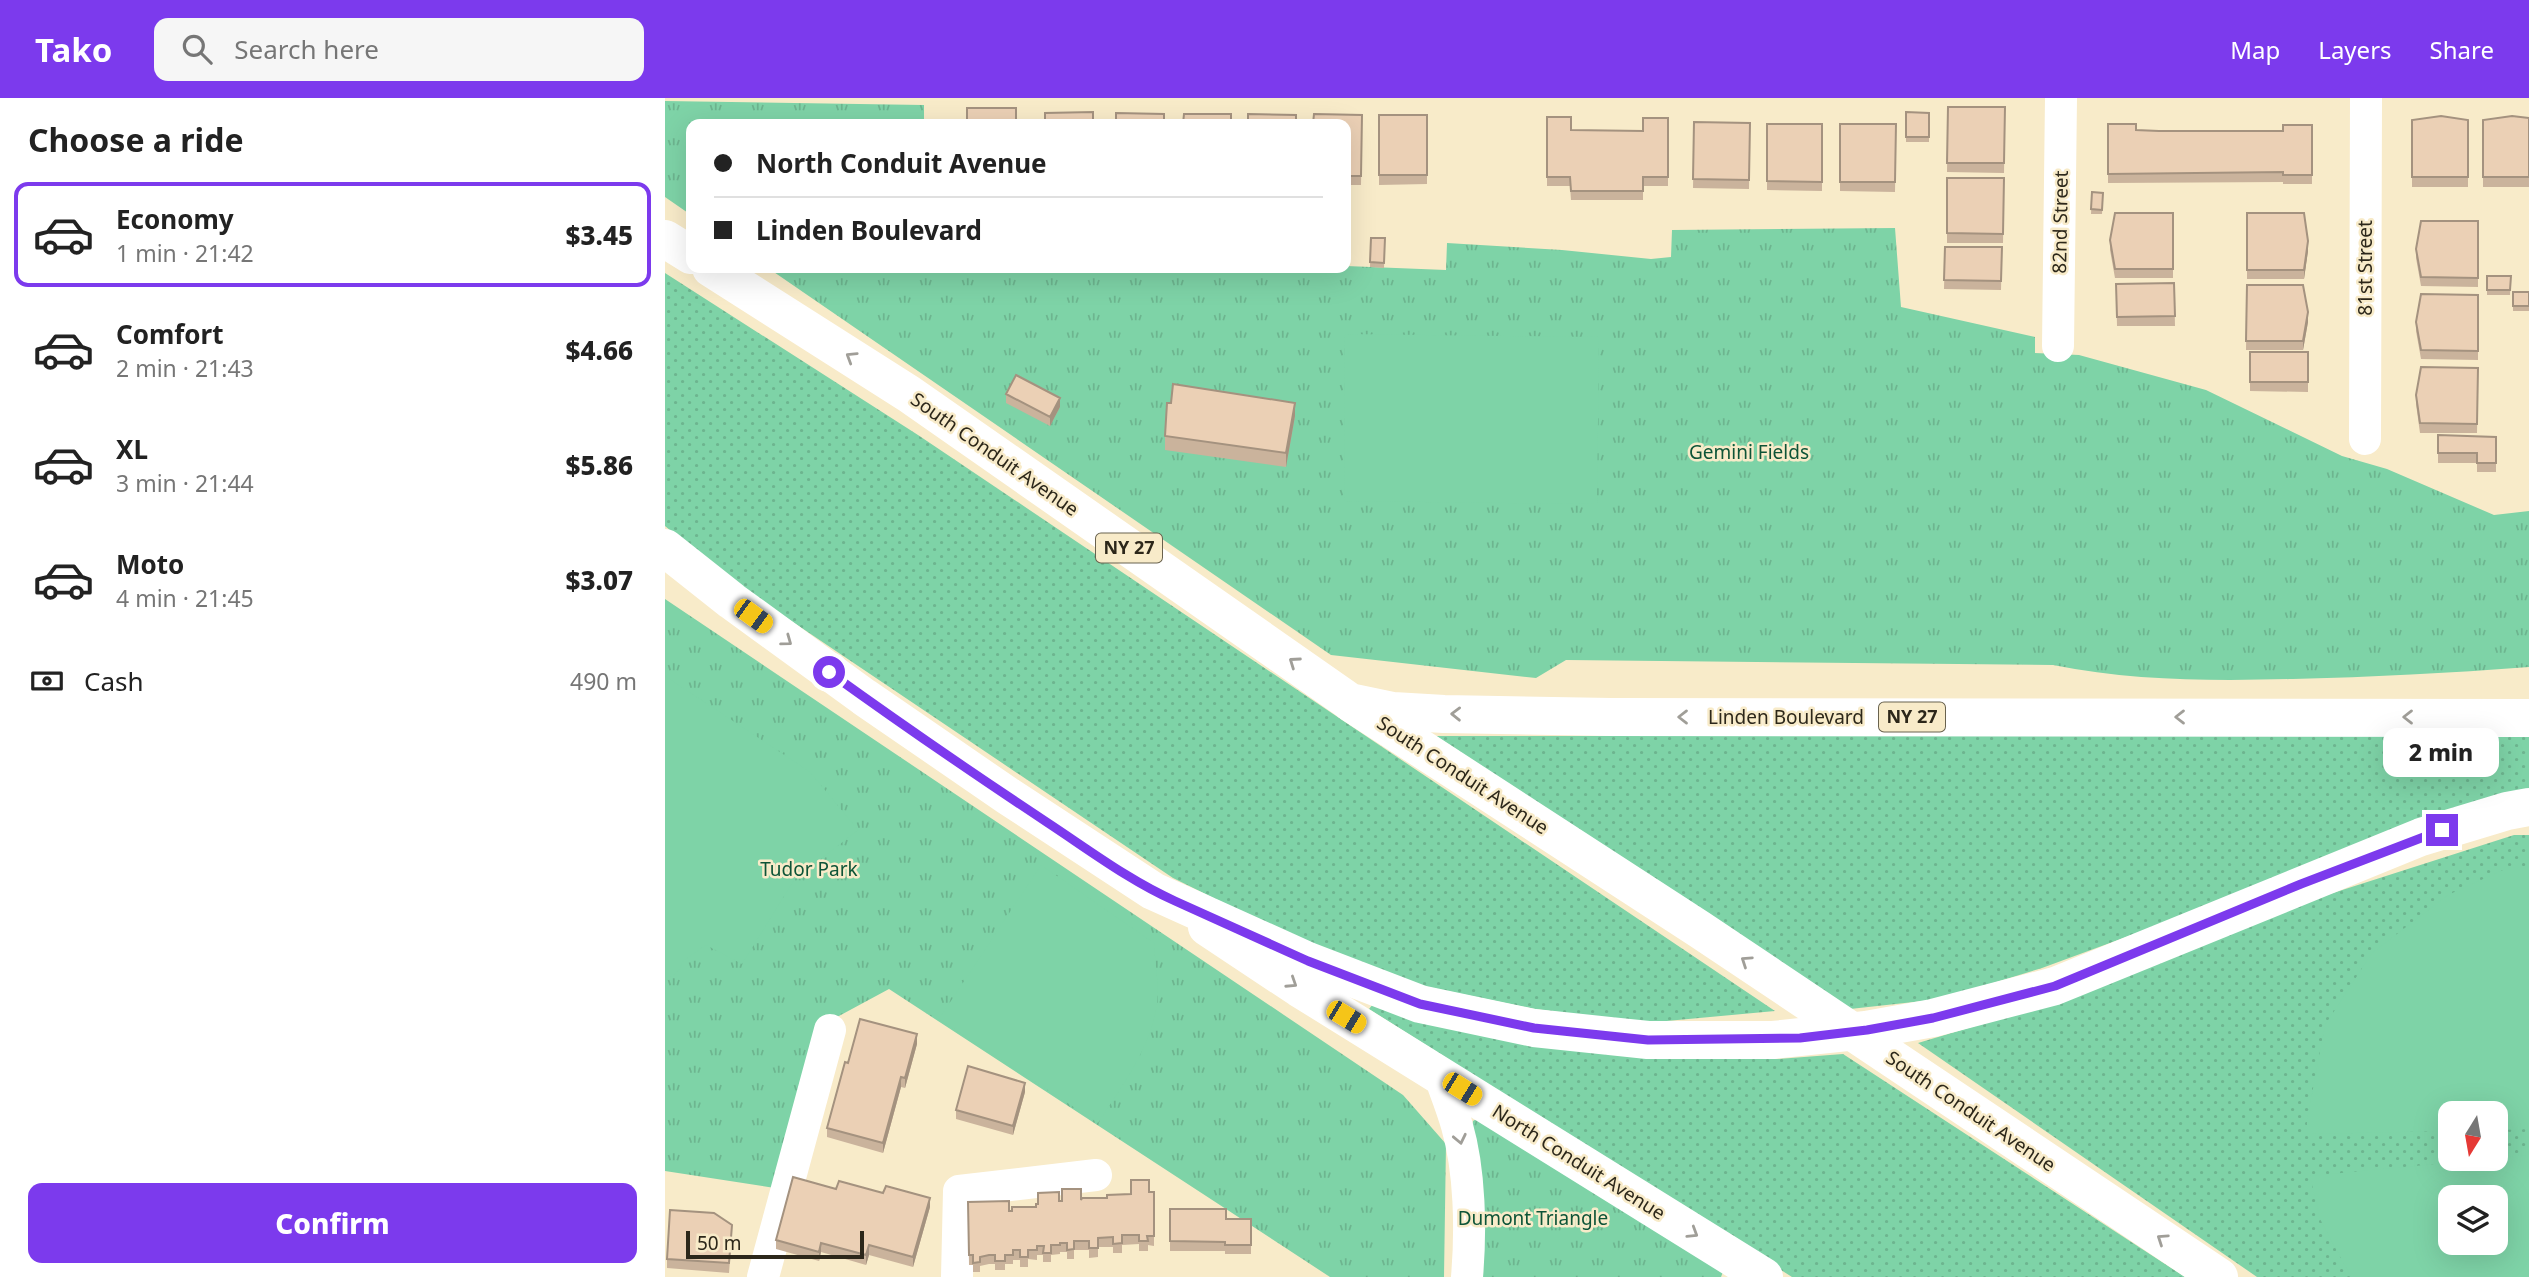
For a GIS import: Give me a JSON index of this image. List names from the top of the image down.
{
  "streets": {
    "main road": [
      "South Conduit Avenue",
      "NY 27",
      "Linden Boulevard",
      "North Conduit Avenue"
    ],
    "street": ["82nd Street", "81st Street"]
  },
  "crossings": [
    ["South Conduit Avenue", "Linden Boulevard"]
  ],
  "one_way": ["South Conduit Avenue", "North Conduit Avenue"],
  "parks": ["Gemini Fields", "Tudor Park", "Dumont Triangle"],
  "scale_bar": "50 m",
  "north": "bottom",
  "page": {
    "header": "Tako",
    "search": "Search here",
    "nav": ["Map", "Layers", "Share"],
    "heading": "Choose a ride",
    "banner": ["North Conduit Avenue", "Linden Boulevard"],
    "list": [
      {
        "name": "Economy",
        "note": "1 min · 21:42",
        "value": "$3.45"
      },
      {
        "name": "Comfort",
        "note": "2 min · 21:43",
        "value": "$4.66"
      },
      {
        "name": "XL",
        "note": "3 min · 21:44",
        "value": "$5.86"
      },
      {
        "name": "Moto",
        "note": "4 min · 21:45",
        "value": "$3.07"
      }
    ],
    "pay": ["Cash", "490 m"],
    "bubble": "2 min",
    "buttons": "Confirm",
    "scale": "50 m"
  }
}
